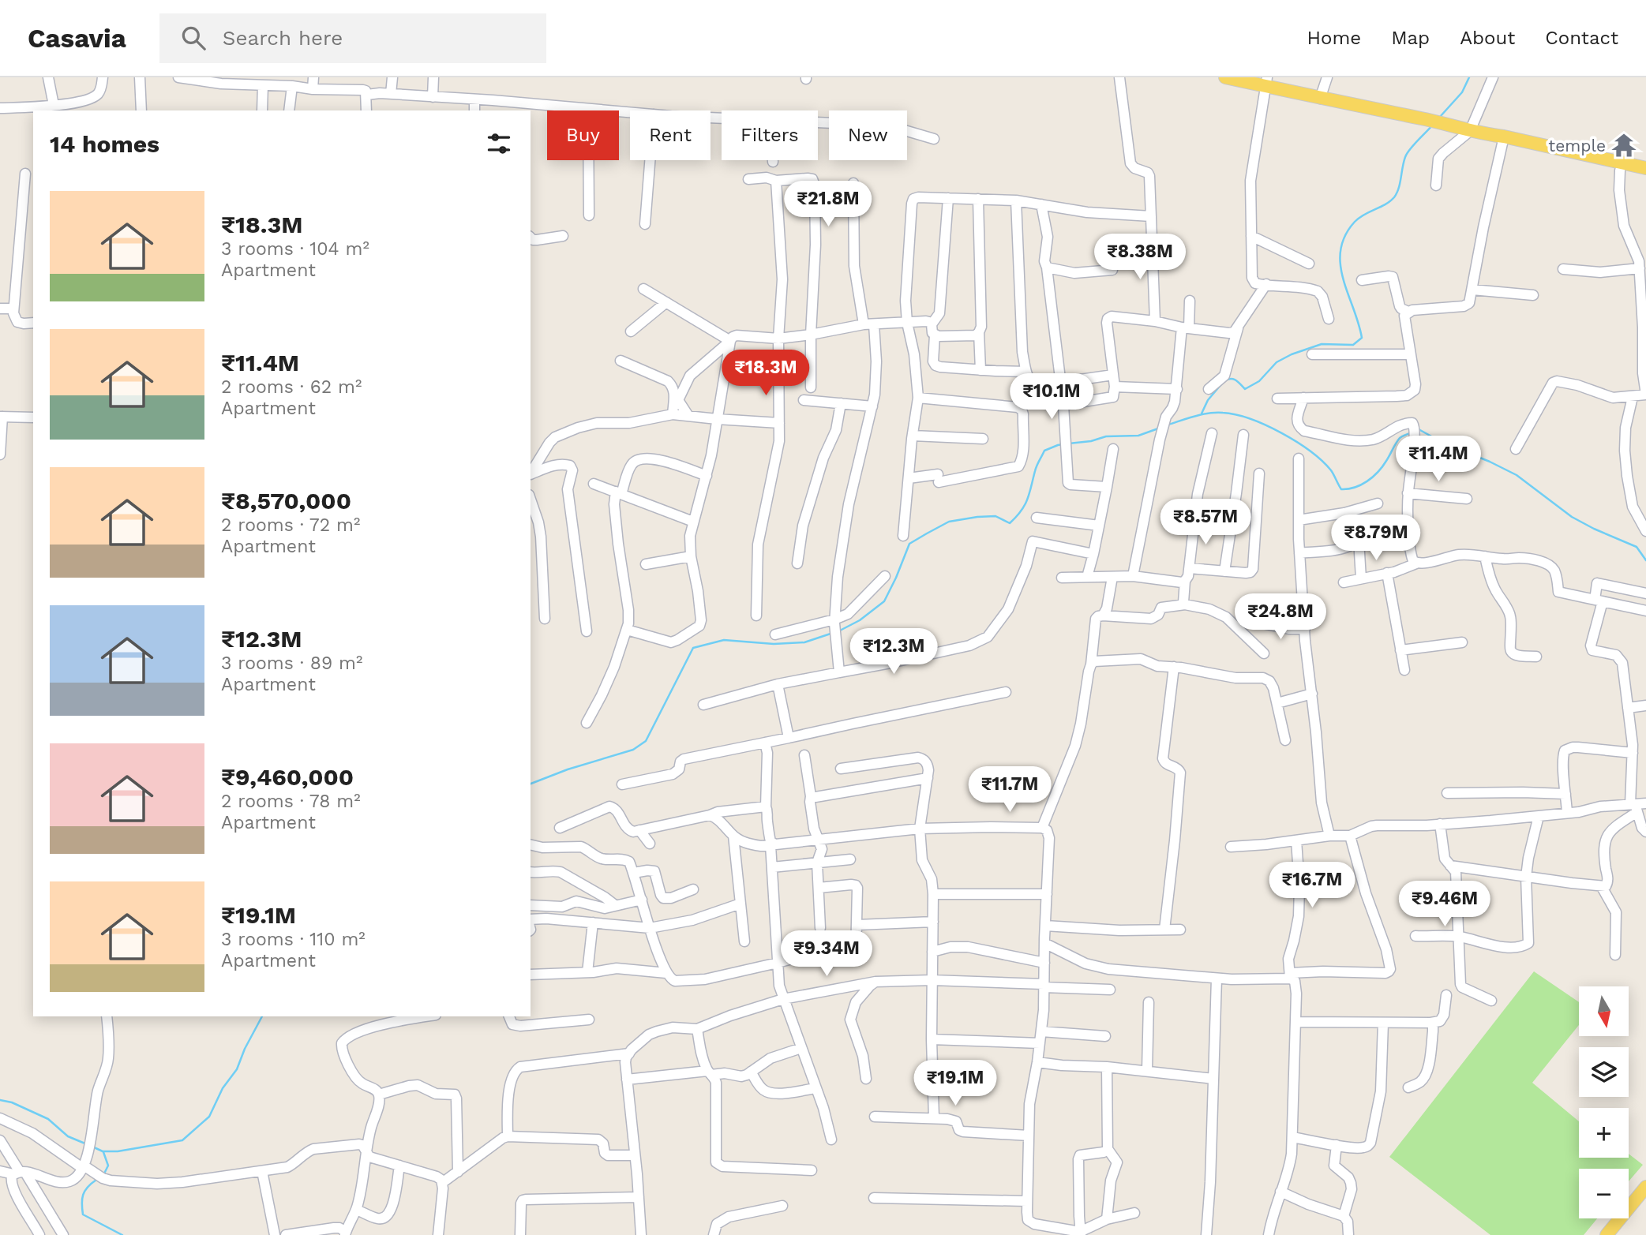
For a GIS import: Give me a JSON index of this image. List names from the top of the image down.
{
  "places": {
    "temple": ["temple"]
  },
  "north": "bottom",
  "page": {
    "header": "Casavia",
    "search": "Search here",
    "nav": [
      "Home",
      "Map",
      "About",
      "Contact"
    ],
    "chip": [
      "Buy",
      "Rent",
      "Filters",
      "New"
    ],
    "heading": "14 homes",
    "list": [
      {
        "name": "₹18.3M",
        "note": "3 rooms · 104 m² · Apartment"
      },
      {
        "name": "₹11.4M",
        "note": "2 rooms · 62 m² · Apartment"
      },
      {
        "name": "₹8,570,000",
        "note": "2 rooms · 72 m² · Apartment"
      },
      {
        "name": "₹12.3M",
        "note": "3 rooms · 89 m² · Apartment"
      },
      {
        "name": "₹9,460,000",
        "note": "2 rooms · 78 m² · Apartment"
      },
      {
        "name": "₹19.1M",
        "note": "3 rooms · 110 m² · Apartment"
      }
    ],
    "price": [
      "₹21.8M",
      "₹8.38M",
      "₹18.3M",
      "₹10.1M",
      "₹11.4M",
      "₹8.57M",
      "₹8.79M",
      "₹24.8M",
      "₹12.3M",
      "₹11.7M",
      "₹16.7M",
      "₹9.46M",
      "₹9.34M",
      "₹19.1M"
    ],
    "map_buttons": ["+", "−"]
  }
}
